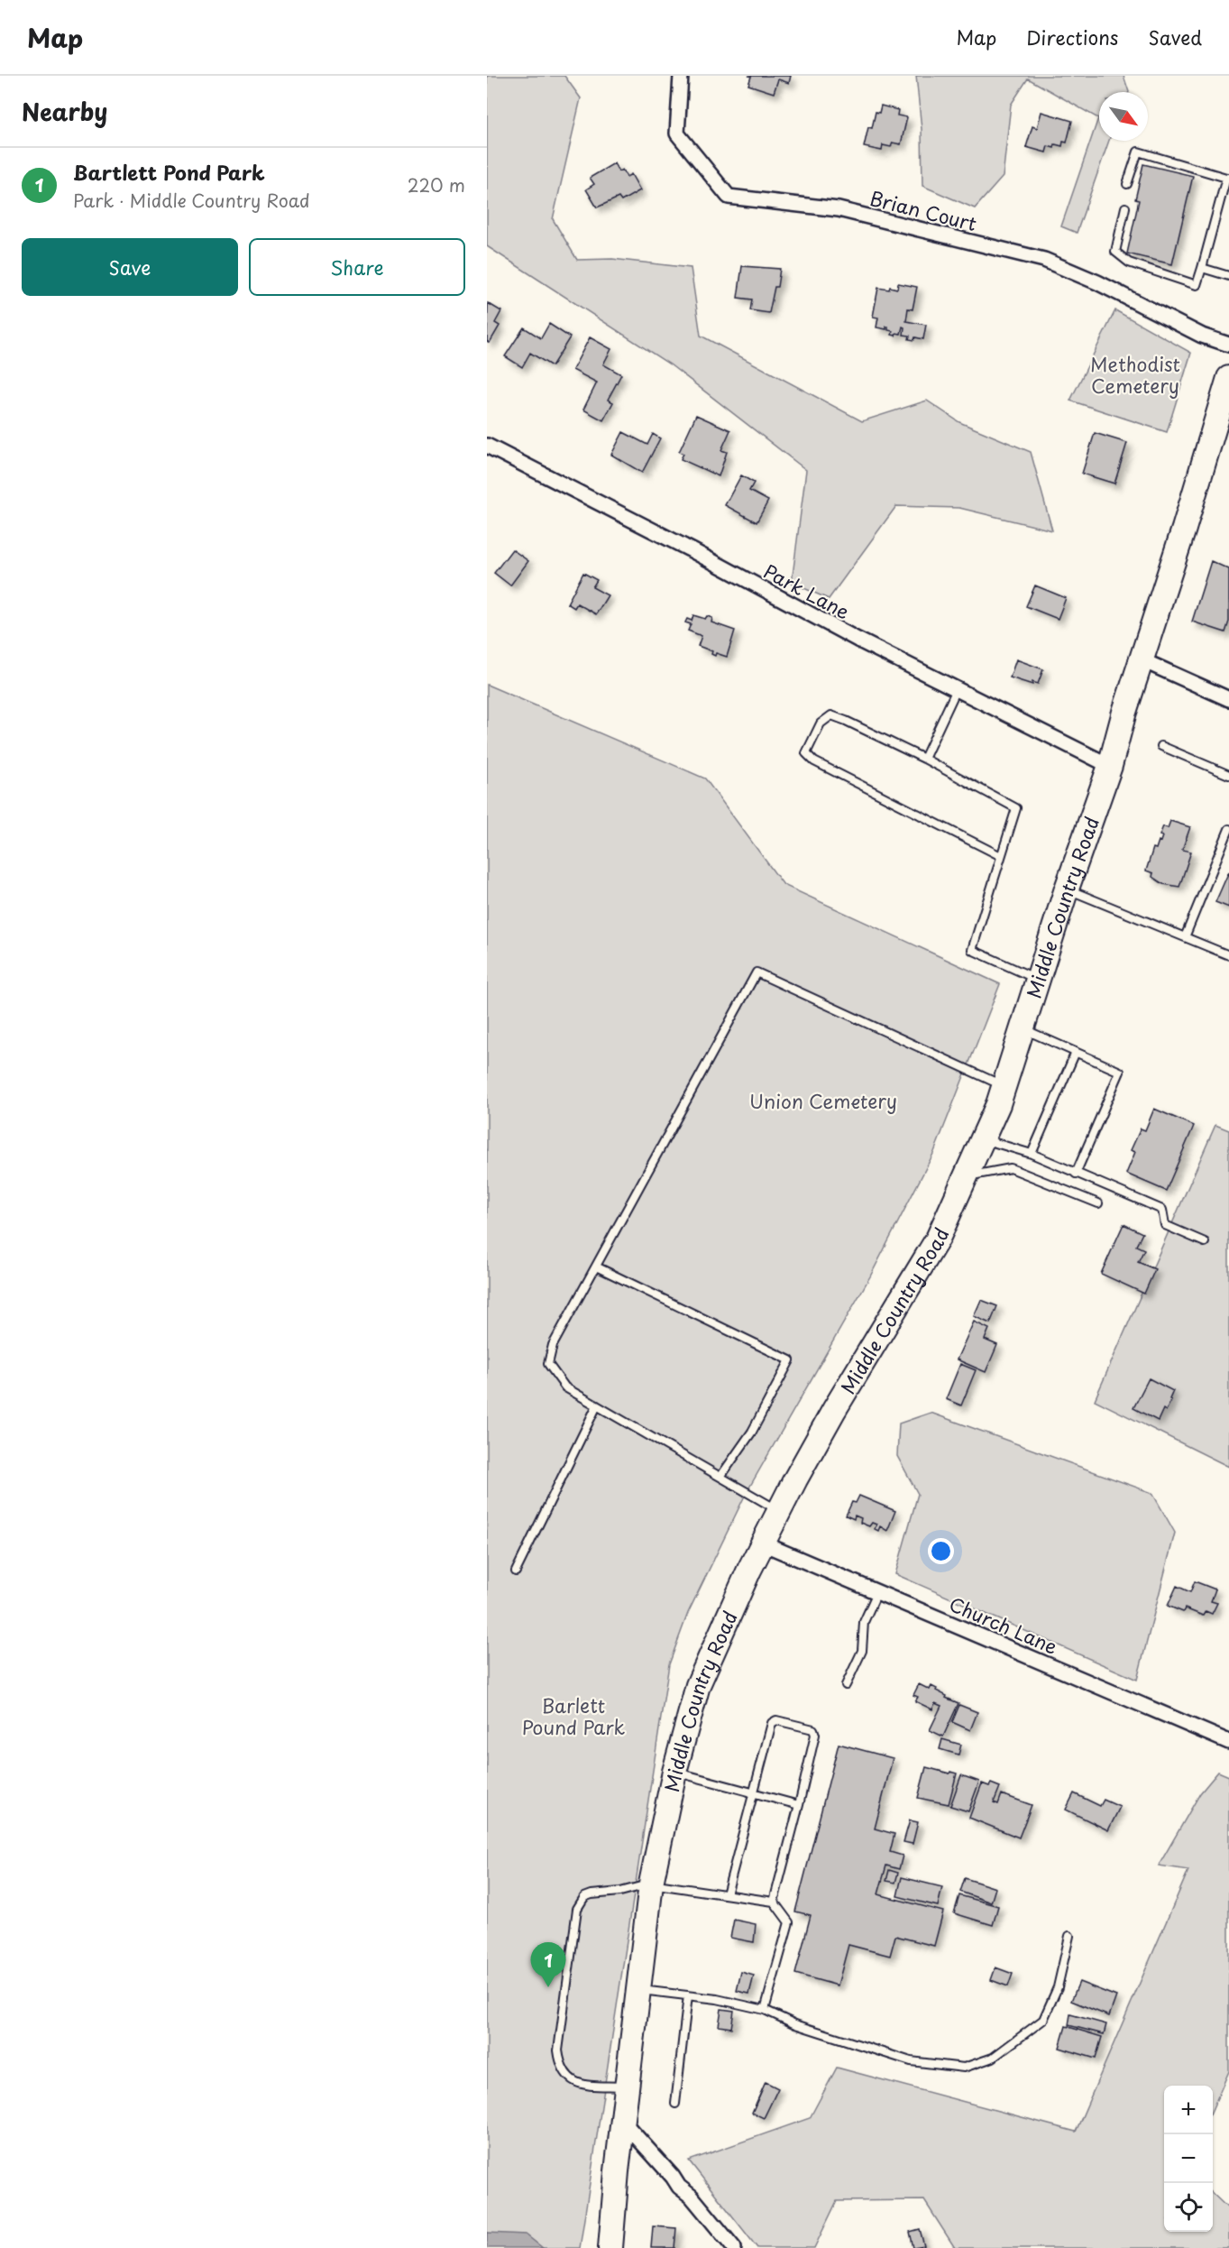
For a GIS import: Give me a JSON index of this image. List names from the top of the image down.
{
  "streets": {
    "main road": ["Middle Country Road"],
    "street": ["Brian Court", "Park Lane", "Church Lane"]
  },
  "crossings": [
    ["Park Lane", "Middle Country Road"],
    ["Middle Country Road", "Church Lane"]
  ],
  "parks": ["Methodist Cemetery", "Union Cemetery", "Barlett Pound Park"],
  "north": "bottom right",
  "page": {
    "header": "Map",
    "nav": ["Map", "Directions", "Saved"],
    "heading": "Nearby",
    "list": [
      {
        "mark": "1",
        "name": "Bartlett Pond Park",
        "note": "Park · Middle Country Road",
        "value": "220 m"
      }
    ],
    "buttons": ["Save", "Share"],
    "pins": "1",
    "map_buttons": ["+", "−"]
  }
}
